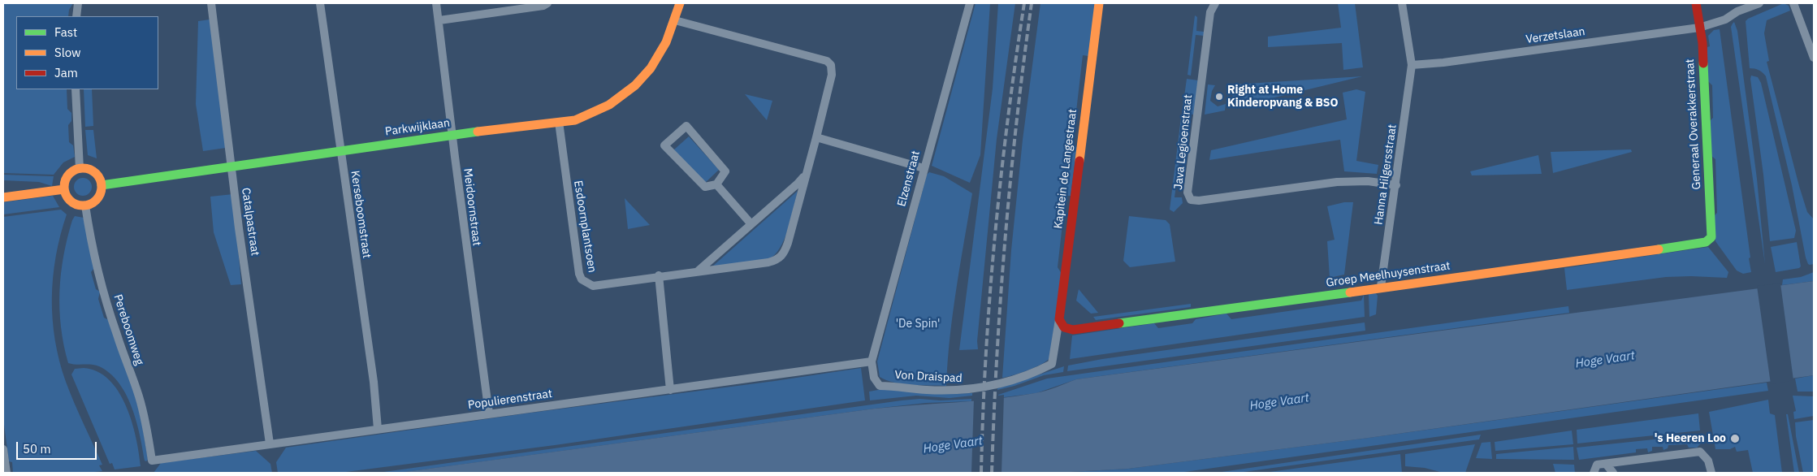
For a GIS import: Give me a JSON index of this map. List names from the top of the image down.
{
  "streets": {
    "street": [
      "Verzetslaan",
      "Generaal Overakkerstraat",
      "Parkwijklaan",
      "Java Legioenstraat",
      "Kapitein de Langestraat",
      "Hanna Hilgersstraat",
      "Elzenstraat",
      "Meidoornstraat",
      "Kerseboomstraat",
      "Catalpastraat",
      "Esdoornplantsoen",
      "Groep Meelhuysenstraat",
      "Pereboomweg",
      "Von Draispad",
      "Populierenstraat"
    ]
  },
  "crossings": [
    ["Verzetslaan", "Generaal Overakkerstraat"],
    ["Verzetslaan", "Hanna Hilgersstraat"],
    ["Generaal Overakkerstraat", "Groep Meelhuysenstraat"],
    ["Parkwijklaan", "Meidoornstraat"],
    ["Parkwijklaan", "Kerseboomstraat"],
    ["Parkwijklaan", "Catalpastraat"],
    ["Parkwijklaan", "Esdoornplantsoen"],
    ["Parkwijklaan", "Pereboomweg"],
    ["Java Legioenstraat", "Hanna Hilgersstraat"],
    ["Kapitein de Langestraat", "Groep Meelhuysenstraat"],
    ["Kapitein de Langestraat", "Von Draispad"],
    ["Hanna Hilgersstraat", "Groep Meelhuysenstraat"],
    ["Elzenstraat", "Von Draispad"],
    ["Elzenstraat", "Populierenstraat"],
    ["Meidoornstraat", "Populierenstraat"],
    ["Kerseboomstraat", "Populierenstraat"],
    ["Catalpastraat", "Populierenstraat"],
    ["Groep Meelhuysenstraat", "Von Draispad"],
    ["Pereboomweg", "Populierenstraat"],
    ["Von Draispad", "Populierenstraat"]
  ],
  "water": ["Hoge Vaart"],
  "parks": ["'De Spin'"],
  "places": ["Right at Home Kinderopvang & BSO", "'s Heeren Loo"],
  "legend": ["Fast", "Slow", "Jam"],
  "scale_bar": "50 m"
}
